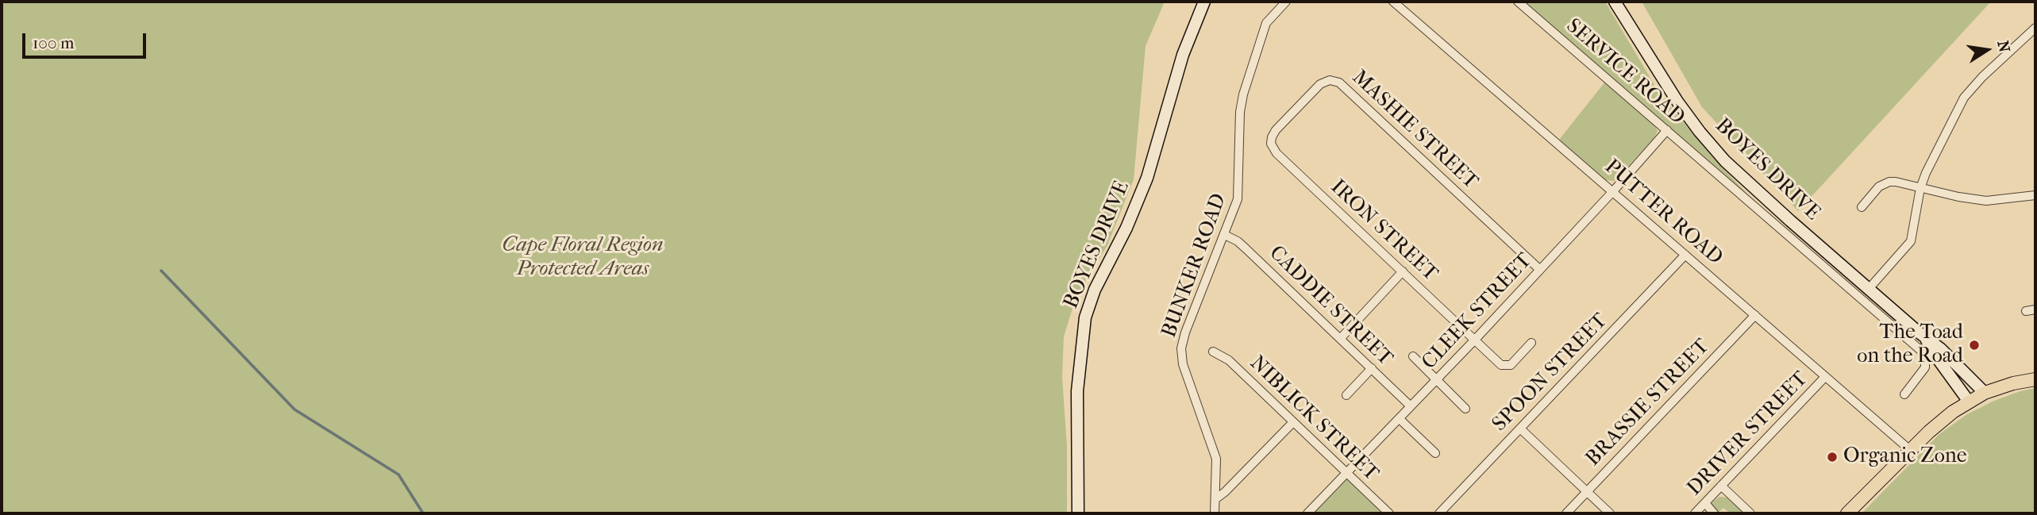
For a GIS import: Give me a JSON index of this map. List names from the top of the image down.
{
  "streets": {
    "main road": ["BOYES DRIVE"],
    "street": [
      "SERVICE ROAD",
      "MASHIE STREET",
      "PUTTER ROAD",
      "IRON STREET",
      "BUNKER ROAD",
      "CADDIE STREET",
      "CLEEK STREET",
      "SPOON STREET",
      "BRASSIE STREET",
      "NIBLICK STREET",
      "DRIVER STREET"
    ]
  },
  "crossings": [
    ["SERVICE ROAD", "CLEEK STREET"],
    ["MASHIE STREET", "IRON STREET"],
    ["MASHIE STREET", "CLEEK STREET"],
    ["PUTTER ROAD", "CLEEK STREET"],
    ["PUTTER ROAD", "SPOON STREET"],
    ["PUTTER ROAD", "BRASSIE STREET"],
    ["PUTTER ROAD", "DRIVER STREET"],
    ["IRON STREET", "CLEEK STREET"],
    ["BUNKER ROAD", "CADDIE STREET"],
    ["CADDIE STREET", "CLEEK STREET"],
    ["CLEEK STREET", "NIBLICK STREET"]
  ],
  "parks": ["Cape Floral Region Protected Areas"],
  "places": ["The Toad on the Road", "Organic Zone"],
  "scale_bar": "100 m",
  "north": "right"
}
